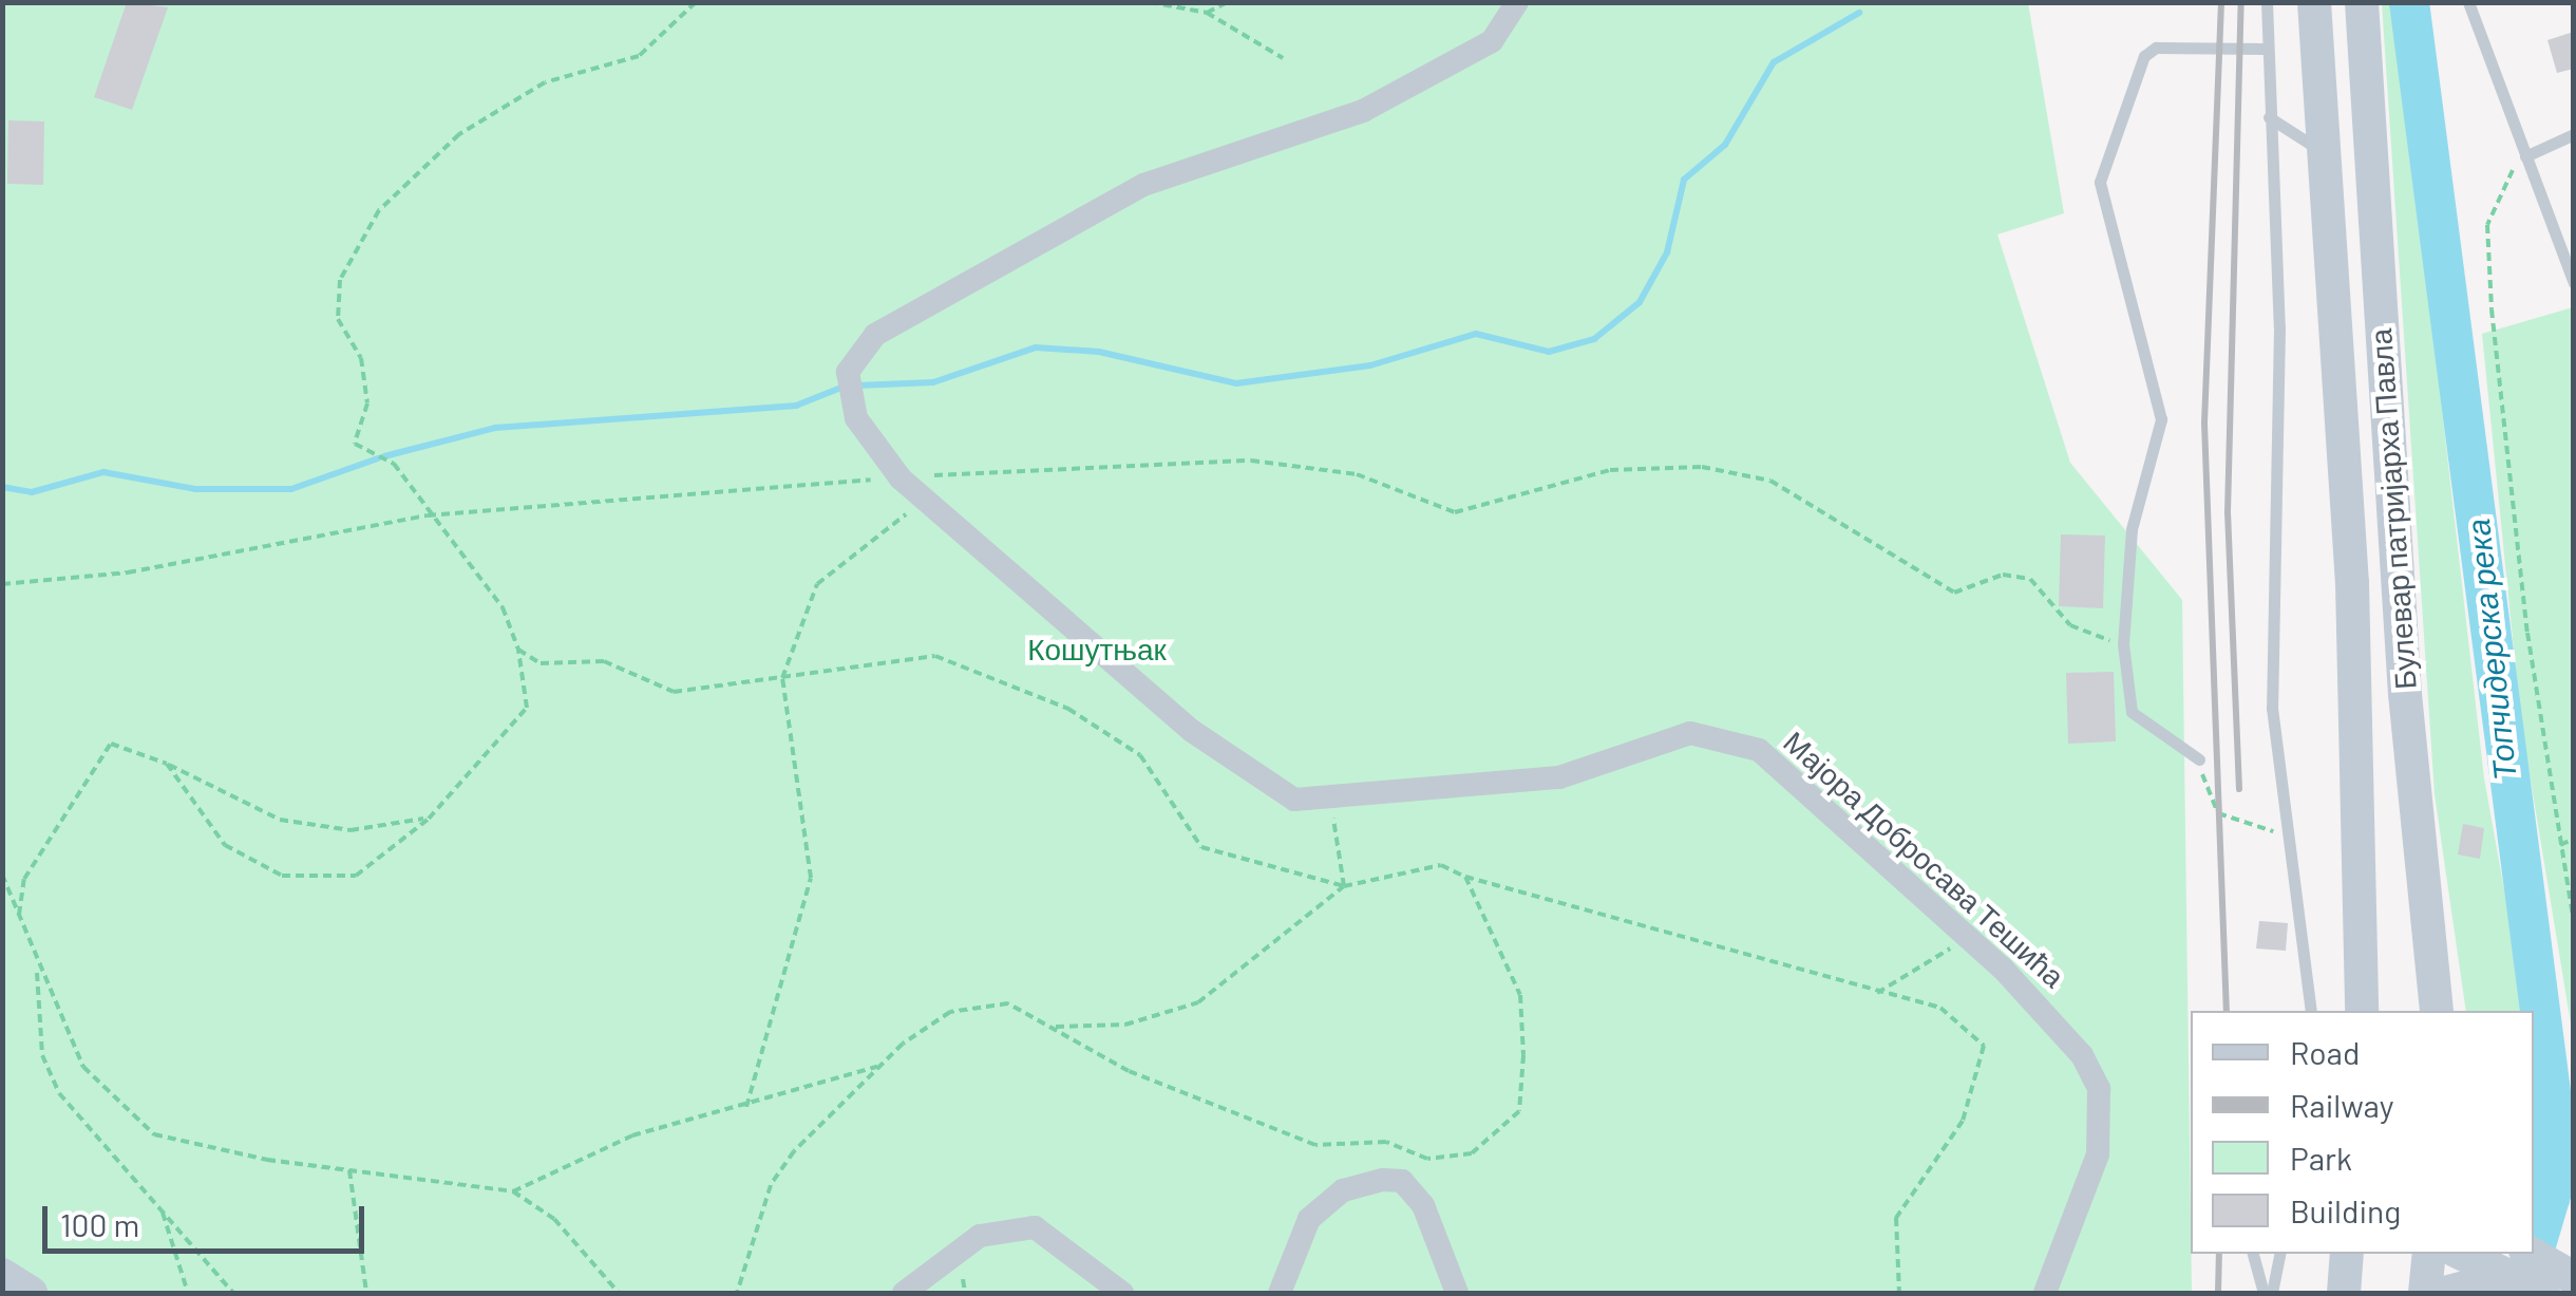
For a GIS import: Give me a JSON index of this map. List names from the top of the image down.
{
  "streets": {
    "main road": ["Булевар патријарха Павла"],
    "street": ["Мајора Добросава Тешића"]
  },
  "water": ["Топчидерска река"],
  "parks": ["Кошутњак"],
  "legend": [
    "Road",
    "Railway",
    "Park",
    "Building"
  ],
  "scale_bar": "100 m"
}
